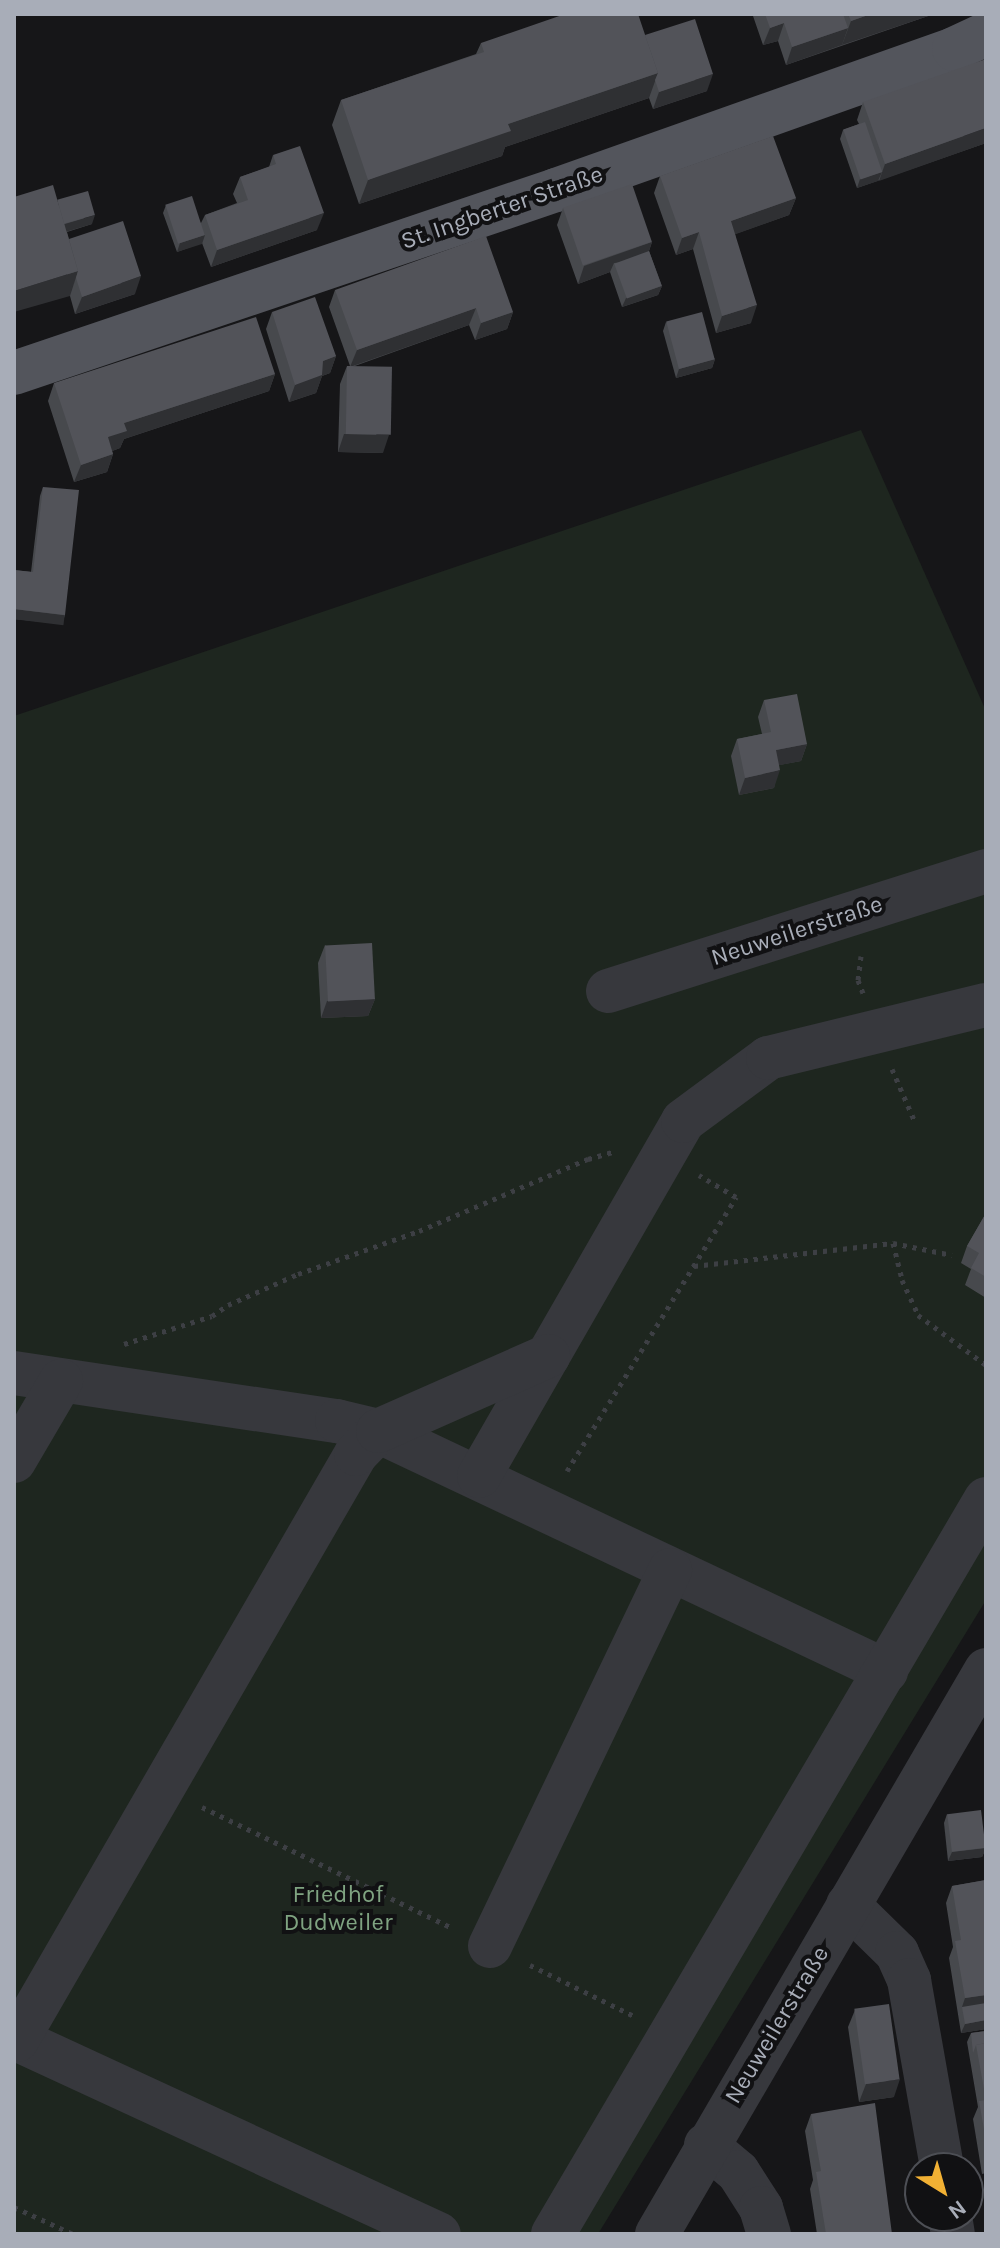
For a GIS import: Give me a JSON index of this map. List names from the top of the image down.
{
  "streets": {
    "main road": ["St. Ingberter Straße"],
    "street": ["Neuweilerstraße"]
  },
  "parks": ["Friedhof Dudweiler"],
  "north": "bottom right"
}
